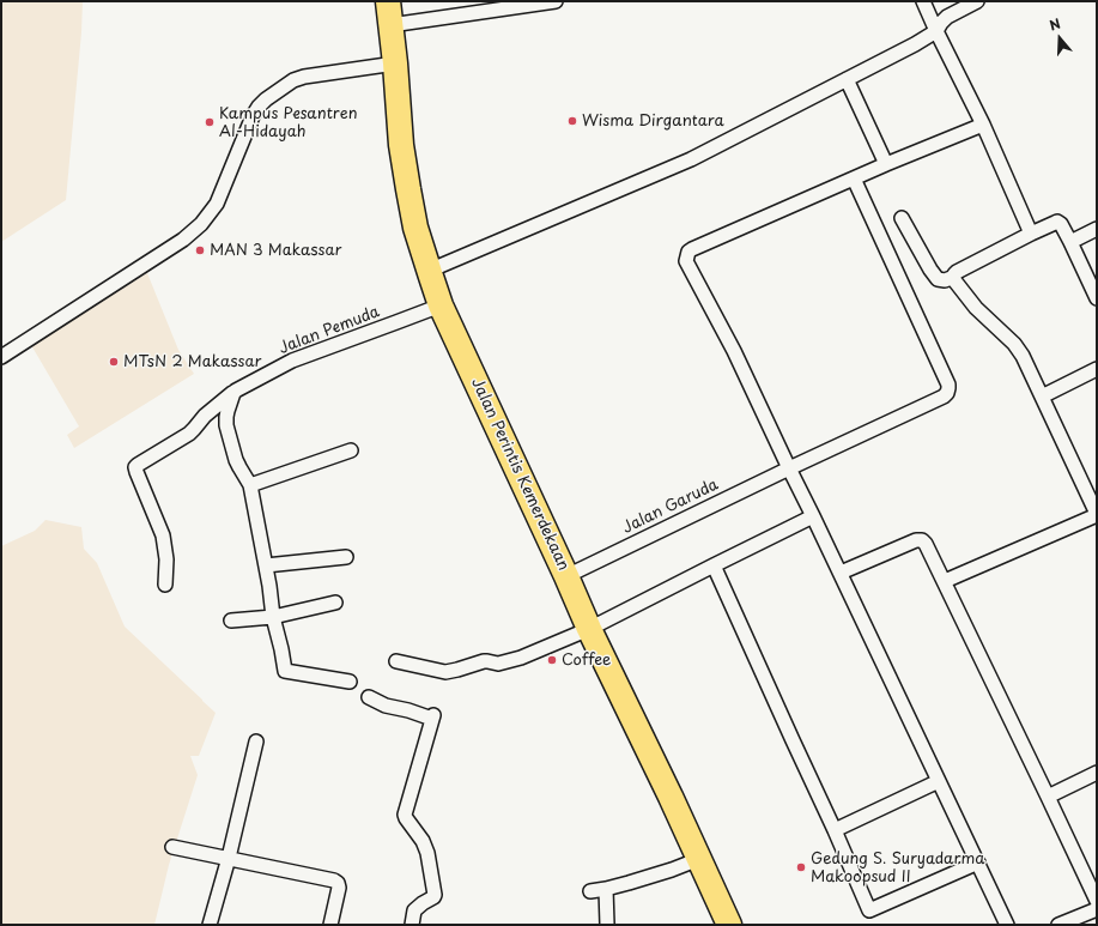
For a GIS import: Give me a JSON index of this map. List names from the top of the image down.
{
  "streets": {
    "highway": ["Jalan Perintis Kemerdekaan"],
    "street": ["Jalan Pemuda", "Jalan Garuda"]
  },
  "crossings": [
    ["Jalan Pemuda", "Jalan Perintis Kemerdekaan"],
    ["Jalan Perintis Kemerdekaan", "Jalan Garuda"]
  ],
  "places": [
    "Wisma Dirgantara",
    "Kampus Pesantren Al-Hidayah",
    "MAN 3 Makassar",
    "MTsN 2 Makassar",
    "Coffee",
    "Gedung S. Suryadarma Makoopsud II"
  ],
  "north": "top"
}
